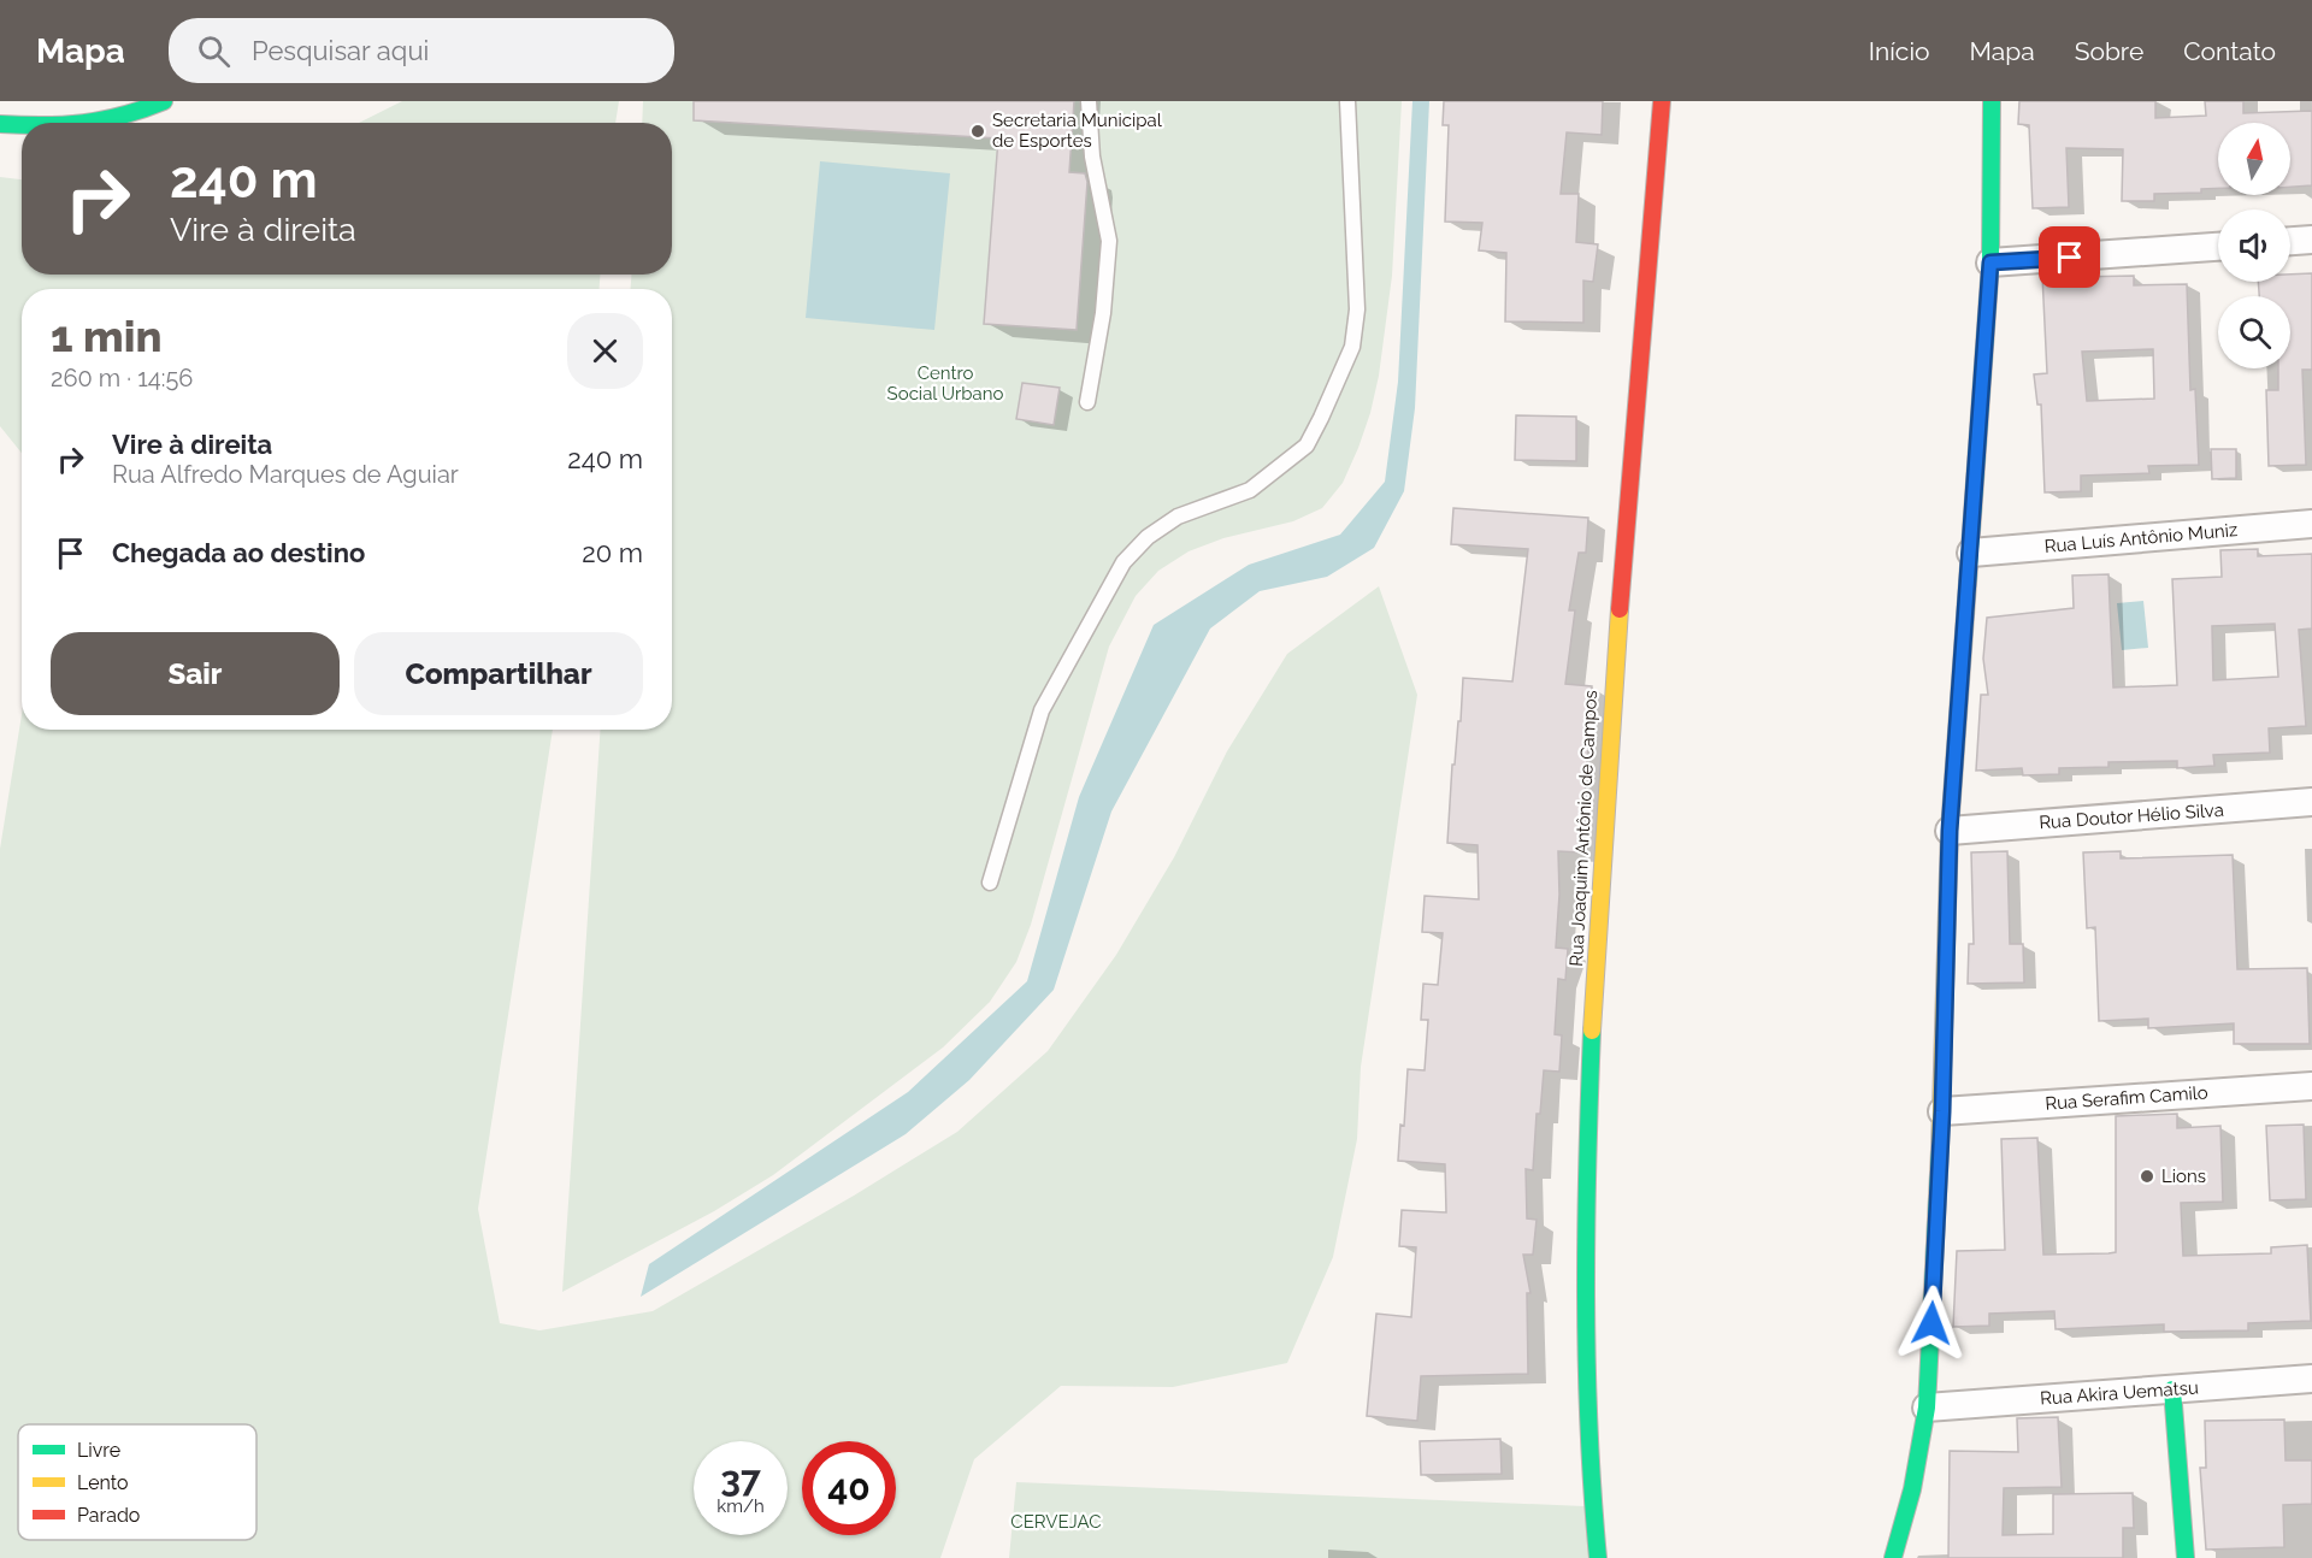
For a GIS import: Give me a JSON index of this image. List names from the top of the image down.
{
  "streets": {
    "street": [
      "Rua Luís Antônio Muniz",
      "Rua Doutor Hélio Silva",
      "Rua Joaquim Antônio de Campos",
      "Rua Serafim Camilo",
      "Rua Akira Uematsu"
    ]
  },
  "parks": ["Centro Social Urbano", "CERVEJAC"],
  "places": ["Secretaria Municipal de Esportes", "Lions"],
  "legend": ["Livre", "Lento", "Parado"],
  "north": "top",
  "page": {
    "header": "Mapa",
    "search": "Pesquisar aqui",
    "nav": [
      "Início",
      "Mapa",
      "Sobre",
      "Contato"
    ],
    "turn": ["240 m", "Vire à direita"],
    "heading": ["1 min", "260 m · 14:56"],
    "list": [
      {
        "name": "Vire à direita",
        "note": "Rua Alfredo Marques de Aguiar",
        "value": "240 m"
      },
      {
        "name": "Chegada ao destino",
        "value": "20 m"
      }
    ],
    "buttons": ["Sair", "Compartilhar"],
    "speed": "37 km/h",
    "limit": "40"
  }
}
